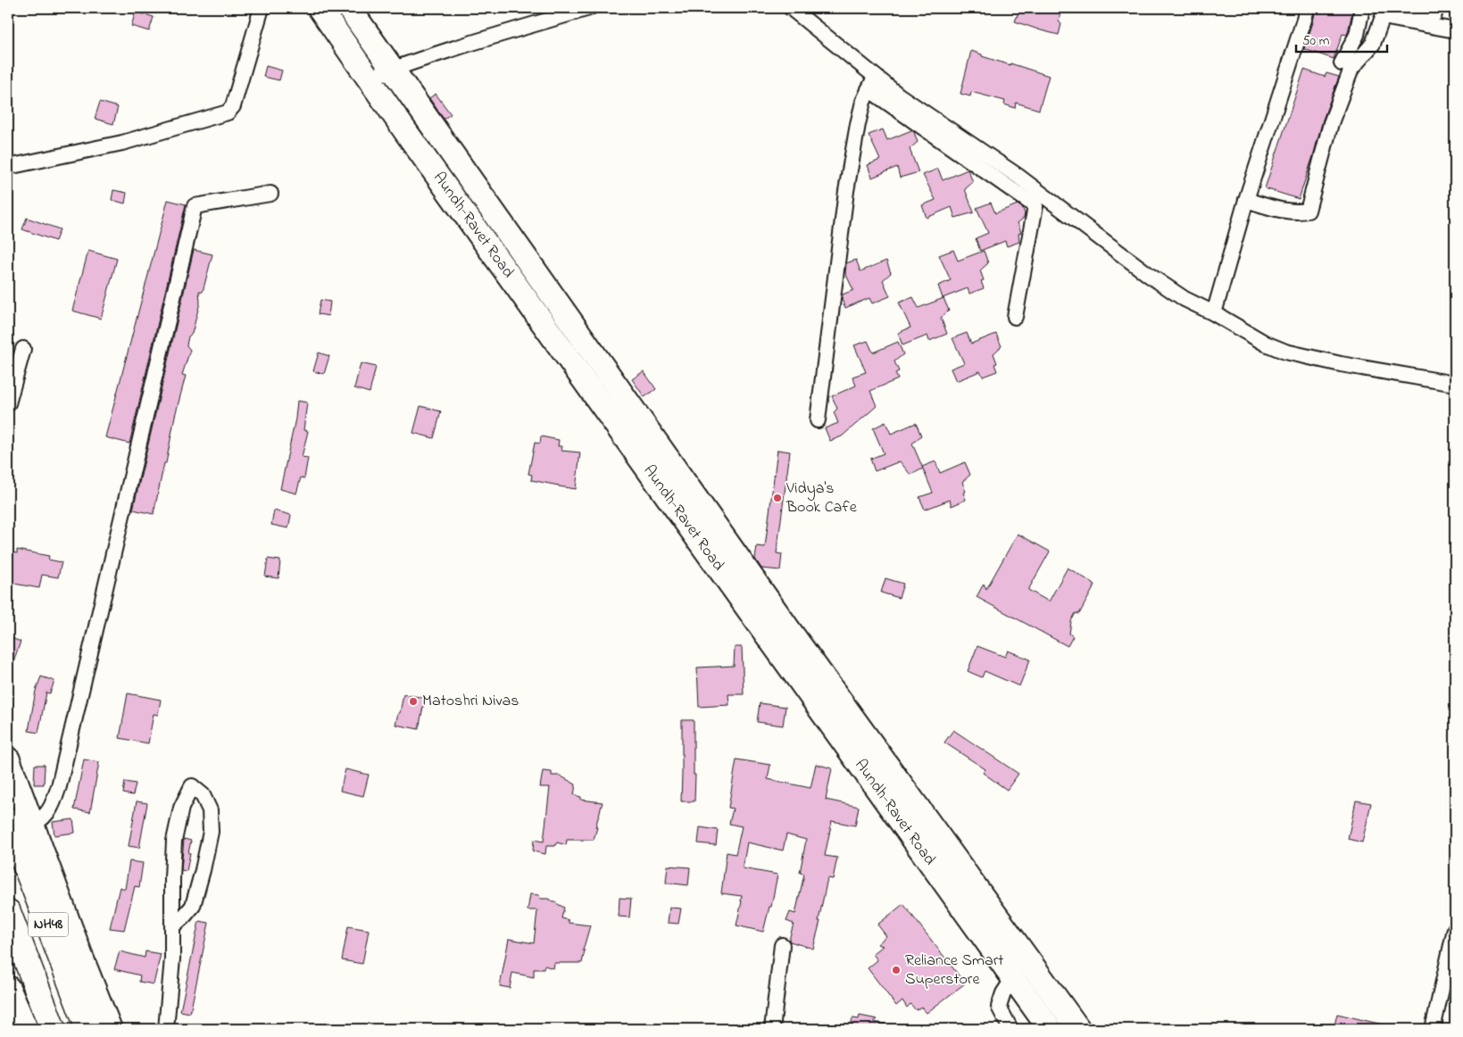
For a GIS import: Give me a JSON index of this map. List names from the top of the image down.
{
  "streets": {
    "highway": ["NH48"],
    "main road": ["Aundh-Ravet Road"]
  },
  "places": ["Vidya's Book Cafe", "Matoshri Nivas", "Reliance Smart Superstore"],
  "scale_bar": "50 m"
}
